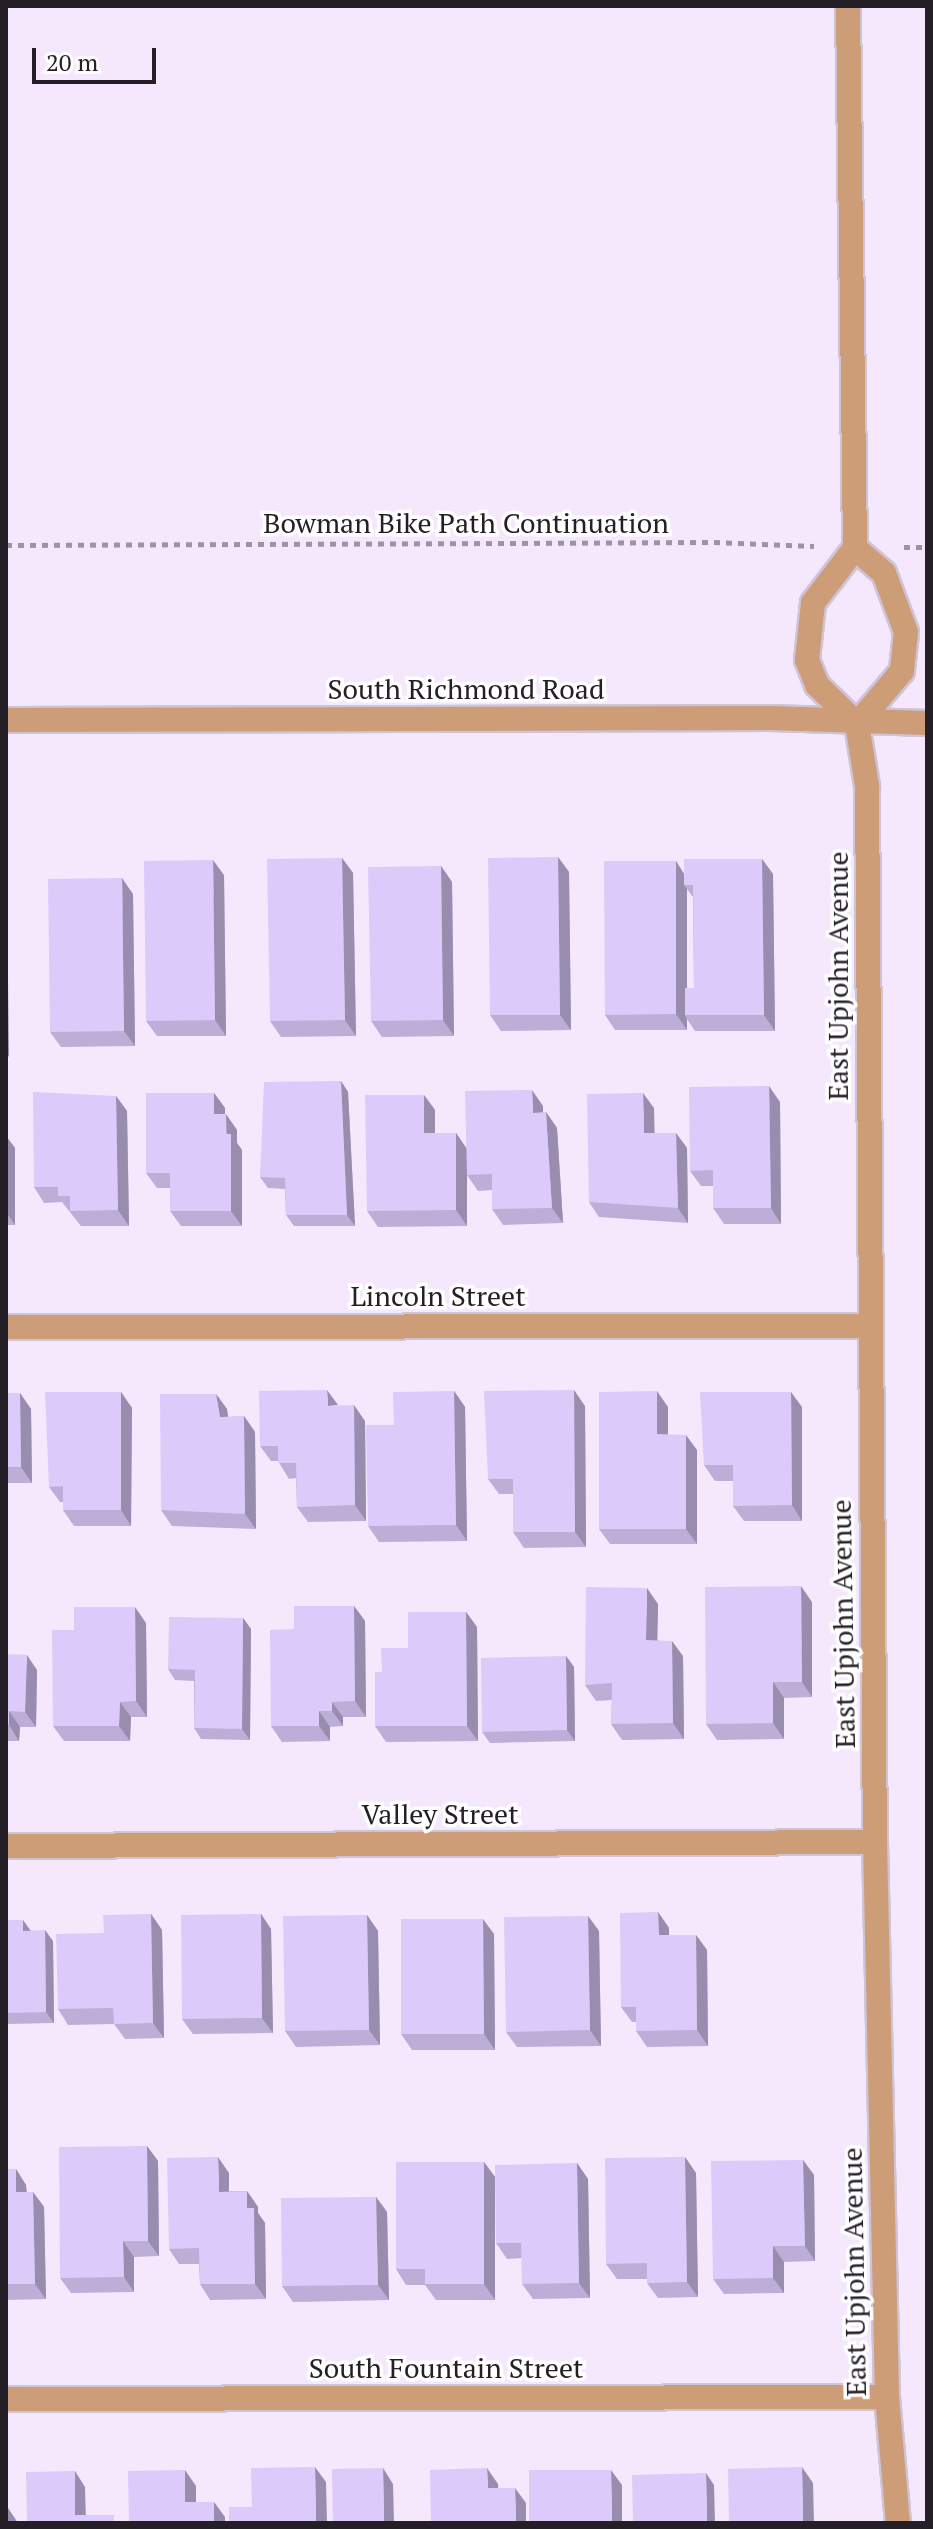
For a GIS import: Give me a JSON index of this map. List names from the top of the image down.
{
  "streets": {
    "street": [
      "South Richmond Road",
      "East Upjohn Avenue",
      "Lincoln Street",
      "Valley Street",
      "South Fountain Street"
    ],
    "path": ["Bowman Bike Path Continuation"]
  },
  "crossings": [
    ["South Richmond Road", "East Upjohn Avenue"],
    ["East Upjohn Avenue", "Lincoln Street"],
    ["East Upjohn Avenue", "Valley Street"],
    ["East Upjohn Avenue", "South Fountain Street"]
  ],
  "scale_bar": "20 m"
}
